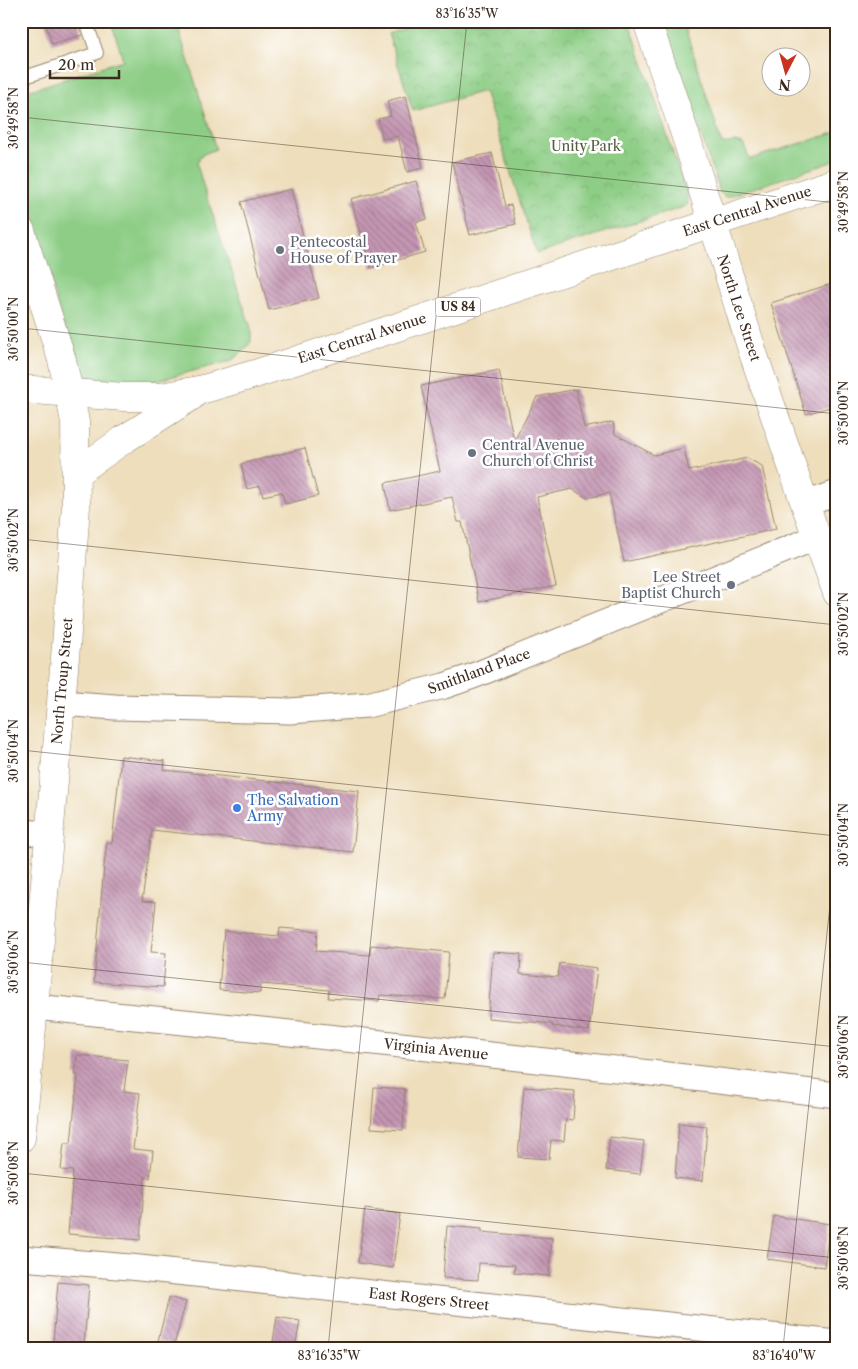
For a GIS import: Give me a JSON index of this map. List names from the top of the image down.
{
  "streets": {
    "main road": [
      "East Central Avenue",
      "US 84",
      "North Lee Street",
      "North Troup Street"
    ],
    "street": ["Smithland Place", "Virginia Avenue", "East Rogers Street"]
  },
  "crossings": [
    ["East Central Avenue", "North Lee Street"],
    ["East Central Avenue", "North Troup Street"],
    ["North Lee Street", "Smithland Place"],
    ["Smithland Place", "North Troup Street"],
    ["North Troup Street", "Virginia Avenue"]
  ],
  "parks": ["Unity Park"],
  "places": [
    "Pentecostal House of Prayer",
    "Central Avenue Church of Christ",
    "Lee Street Baptist Church",
    "The Salvation Army"
  ],
  "scale_bar": "20 m",
  "north": "bottom",
  "coordinates": [
    "83°16'35\"W",
    "30°49'58\"N",
    "30°50'00\"N",
    "30°50'02\"N",
    "30°50'04\"N",
    "30°50'06\"N",
    "30°50'08\"N",
    "83°16'40\"W"
  ]
}
